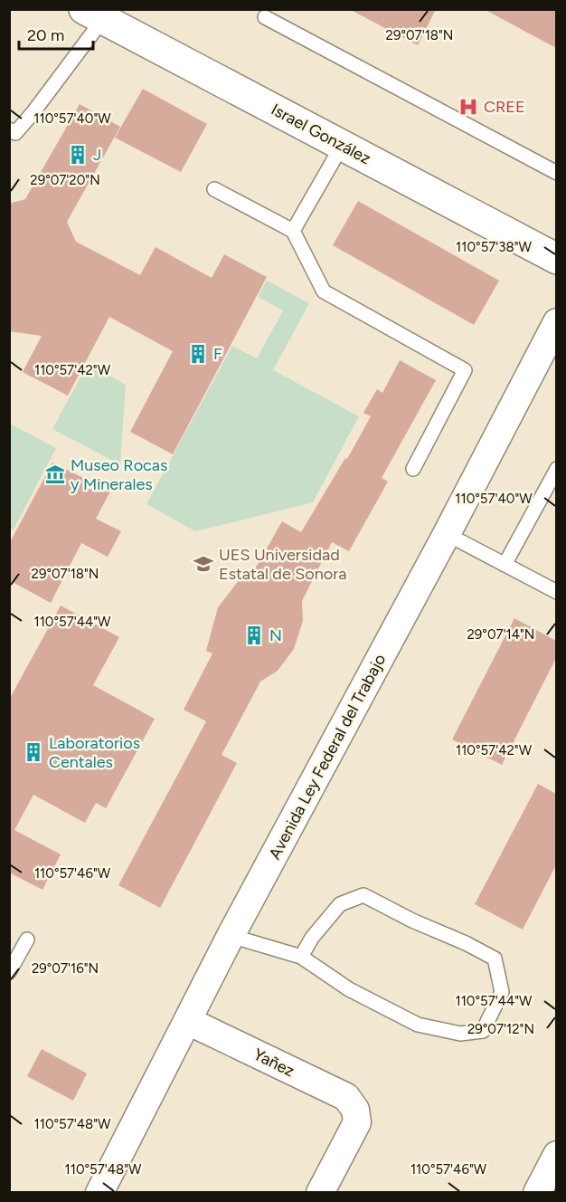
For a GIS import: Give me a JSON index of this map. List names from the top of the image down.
{
  "streets": {
    "street": ["Israel González", "Avenida Ley Federal del Trabajo", "Yañez"]
  },
  "crossings": [
    ["Avenida Ley Federal del Trabajo", "Yañez"]
  ],
  "places": {
    "hospital": ["CREE"],
    "building": [
      "J",
      "F",
      "N",
      "Laboratorios Centales"
    ],
    "museum": ["Museo Rocas y Minerales"],
    "school or university": ["UES Universidad Estatal de Sonora"]
  },
  "scale_bar": "20 m",
  "coordinates": [
    "29°07'18\"N",
    "110°57'40\"W",
    "29°07'20\"N",
    "110°57'38\"W",
    "110°57'42\"W",
    "110°57'44\"W",
    "29°07'14\"N",
    "110°57'46\"W",
    "29°07'16\"N",
    "29°07'12\"N",
    "110°57'48\"W"
  ]
}
